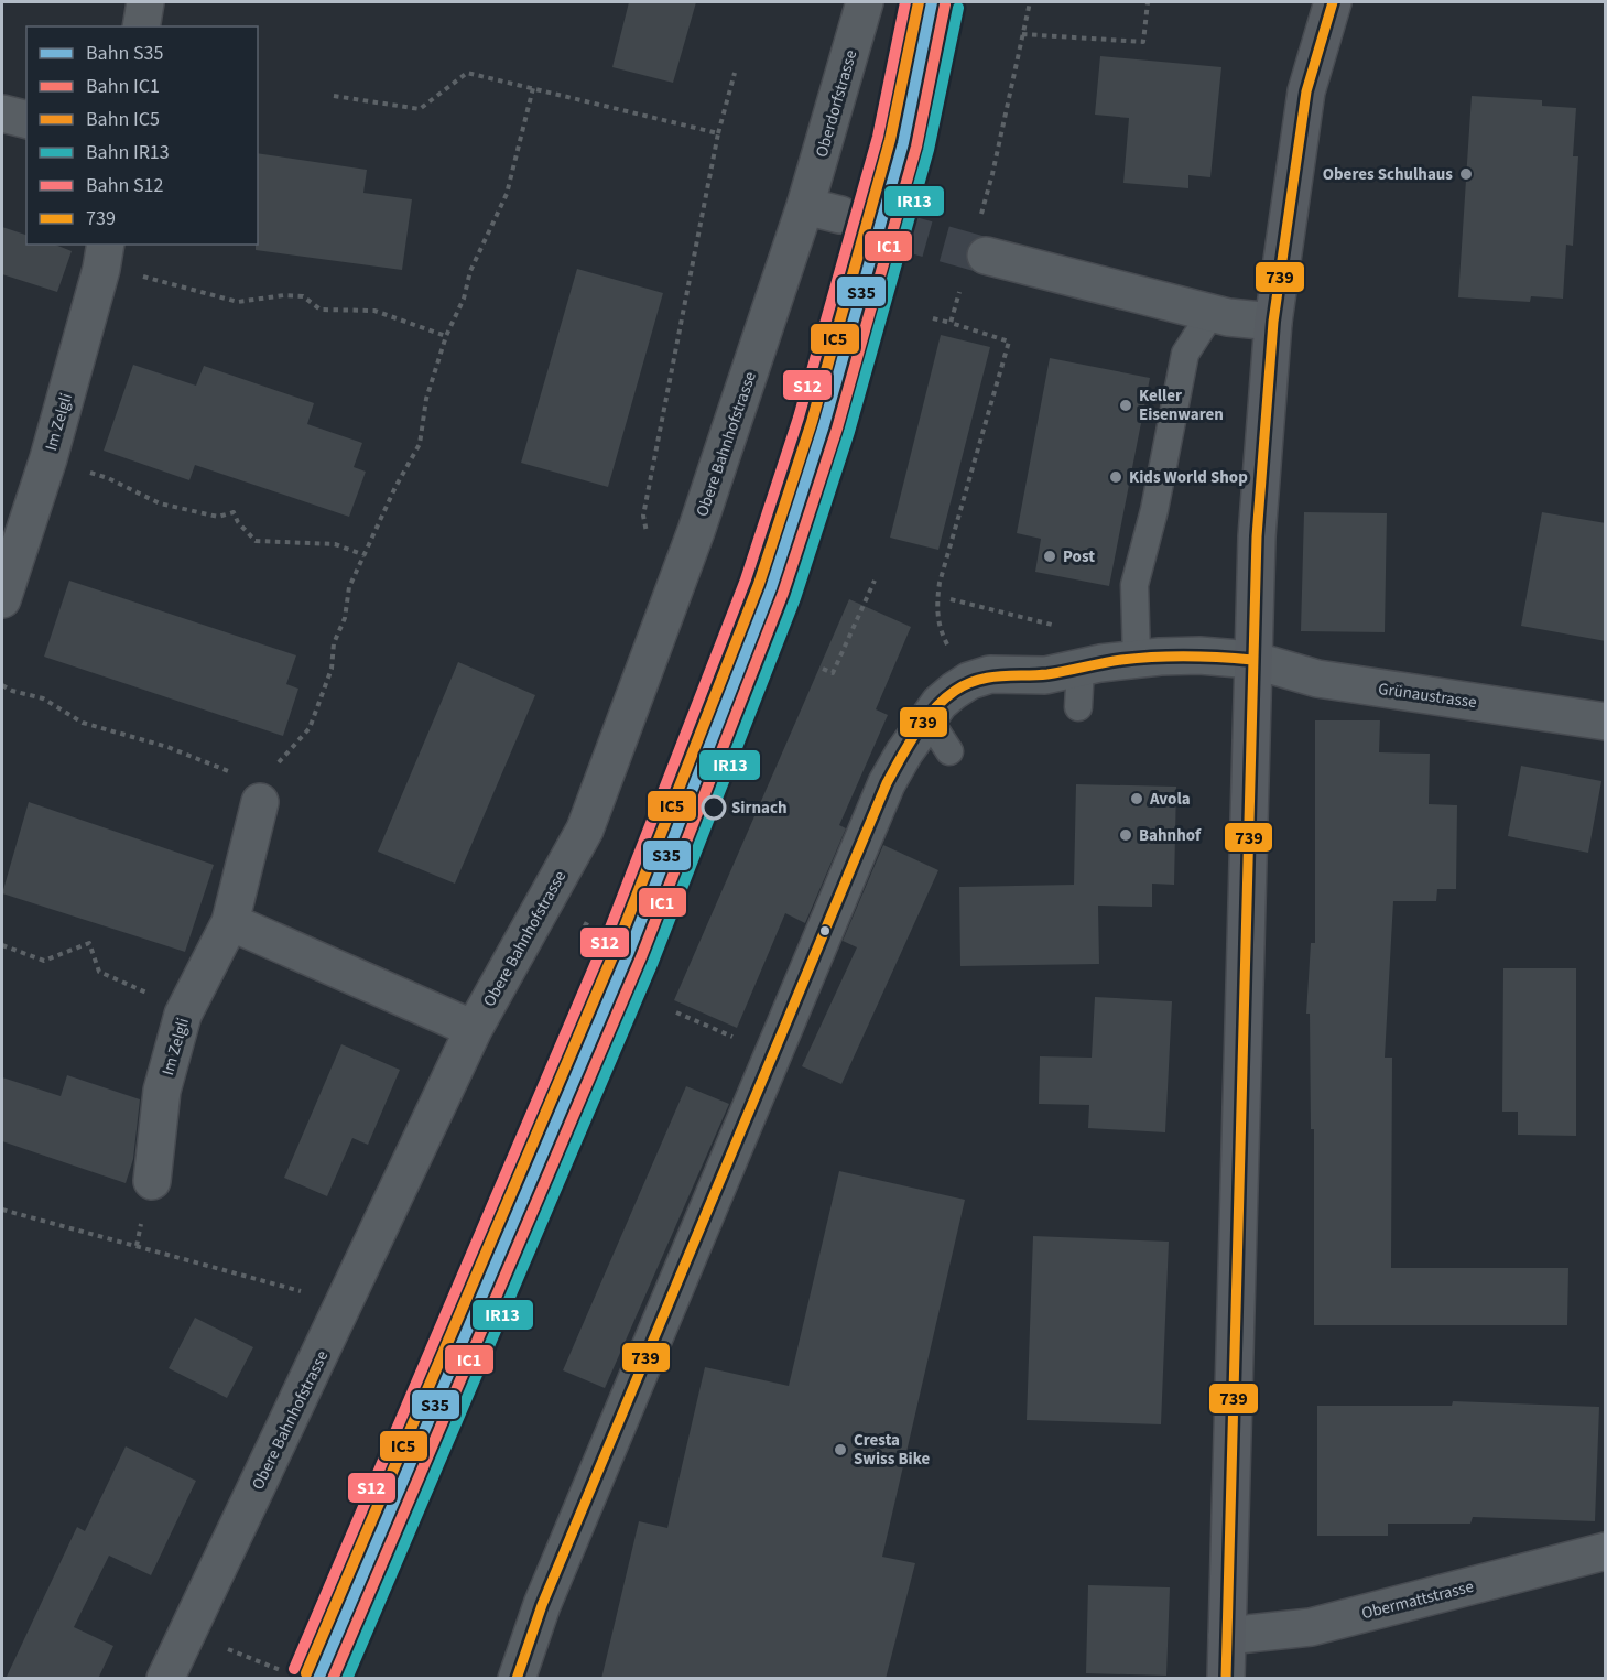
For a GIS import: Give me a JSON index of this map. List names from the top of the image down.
{
  "streets": {
    "street": [
      "Oberdorfstrasse",
      "Im Zelgli",
      "Obere Bahnhofstrasse",
      "Grünaustrasse",
      "Obermattstrasse"
    ]
  },
  "crossings": [
    ["Oberdorfstrasse", "Obere Bahnhofstrasse"]
  ],
  "places": [
    "Oberes Schulhaus",
    "Keller Eisenwaren",
    "Kids World Shop",
    "Post",
    "Avola",
    "Sirnach",
    "Bahnhof",
    "Cresta Swiss Bike"
  ],
  "lines": [
    "rail line S35",
    "rail line IC5",
    "rail line S12",
    "transit line 739",
    "rail line IC1",
    "rail line IR13"
  ],
  "legend": [
    "Bahn S35",
    "Bahn IC1",
    "Bahn IC5",
    "Bahn IR13",
    "Bahn S12",
    "739"
  ]
}
